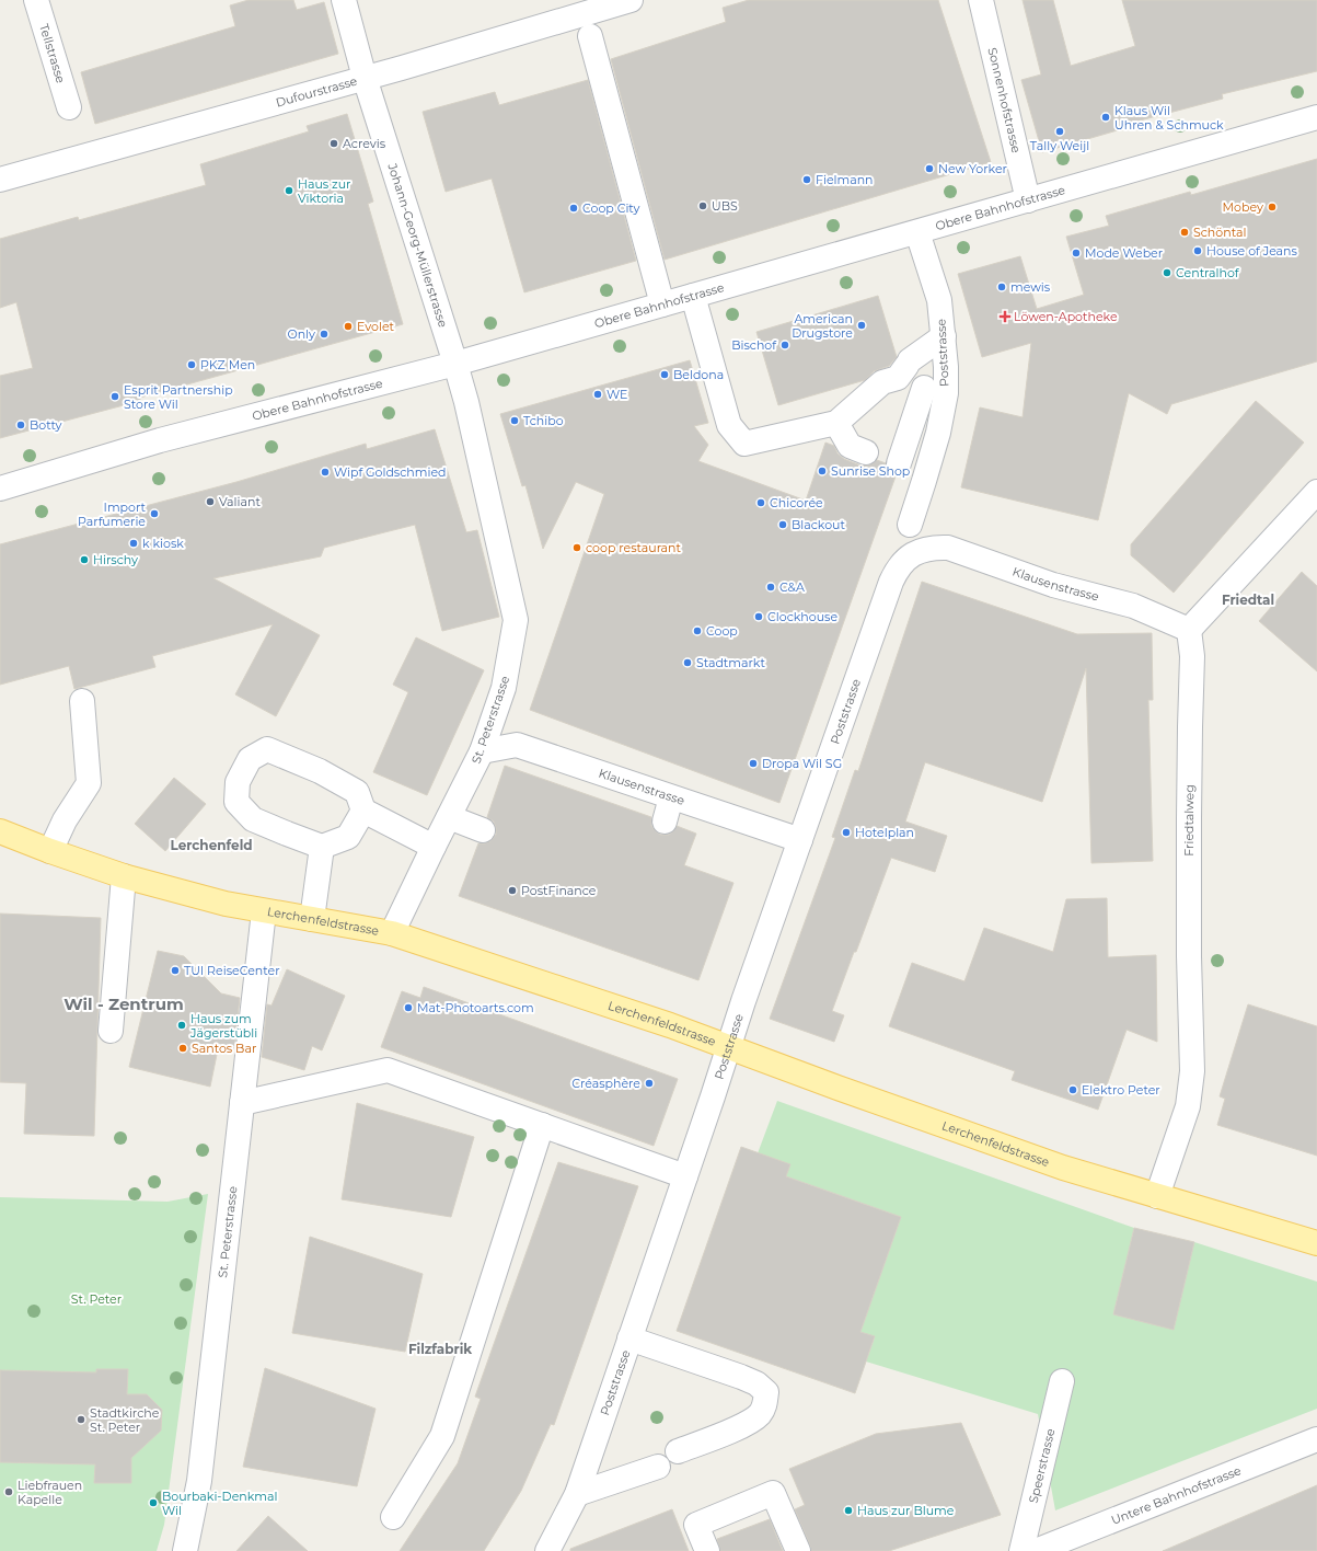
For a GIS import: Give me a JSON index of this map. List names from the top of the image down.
{
  "streets": {
    "main road": ["Lerchenfeldstrasse"],
    "street": [
      "Tellstrasse",
      "Dufourstrasse",
      "Sonnenhofstrasse",
      "Obere Bahnhofstrasse",
      "Johann-Georg-Müllerstrasse",
      "Poststrasse",
      "Klausenstrasse",
      "St. Peterstrasse",
      "Friedtalweg",
      "Speerstrasse",
      "Untere Bahnhofstrasse"
    ]
  },
  "crossings": [
    ["Dufourstrasse", "Johann-Georg-Müllerstrasse"],
    ["Sonnenhofstrasse", "Obere Bahnhofstrasse"],
    ["Obere Bahnhofstrasse", "Johann-Georg-Müllerstrasse"],
    ["Obere Bahnhofstrasse", "Poststrasse"],
    ["Obere Bahnhofstrasse", "St. Peterstrasse"],
    ["Johann-Georg-Müllerstrasse", "St. Peterstrasse"],
    ["Poststrasse", "Klausenstrasse"],
    ["Poststrasse", "Lerchenfeldstrasse"],
    ["Klausenstrasse", "St. Peterstrasse"],
    ["Klausenstrasse", "Friedtalweg"],
    ["St. Peterstrasse", "Lerchenfeldstrasse"],
    ["Friedtalweg", "Lerchenfeldstrasse"]
  ],
  "districts": [
    "Friedtal",
    "Lerchenfeld",
    "Wil - Zentrum",
    "Filzfabrik"
  ],
  "parks": ["St. Peter"],
  "places": {
    "other": [
      "Klaus Wil Uhren & Schmuck",
      "Tally Weijl",
      "Acrevis",
      "New Yorker",
      "Fielmann",
      "Haus zur Viktoria",
      "UBS",
      "Mobey",
      "Coop City",
      "Schöntal",
      "House of Jeans",
      "Mode Weber",
      "Centralhof",
      "mewis",
      "American Drugstore",
      "Evolet",
      "Only",
      "Bischof",
      "PKZ Men",
      "Beldona",
      "WE",
      "Esprit Partnership Store Wil",
      "Tchibo",
      "Botty",
      "Sunrise Shop",
      "Wipf Goldschmied",
      "Valiant",
      "Chicorée",
      "Import Parfumerie",
      "Blackout",
      "k kiosk",
      "coop restaurant",
      "Hirschy",
      "C&A",
      "Clockhouse",
      "Coop",
      "Stadtmarkt",
      "Dropa Wil SG",
      "Hotelplan",
      "PostFinance",
      "TUI ReiseCenter",
      "Mat-Photoarts.com",
      "Haus zum Jägerstübli",
      "Santos Bar",
      "Créasphère",
      "Elektro Peter",
      "Stadtkirche St. Peter",
      "Liebfrauen Kapelle",
      "Bourbaki-Denkmal Wil",
      "Haus zur Blume"
    ],
    "health": ["Löwen-Apotheke"]
  }
}
